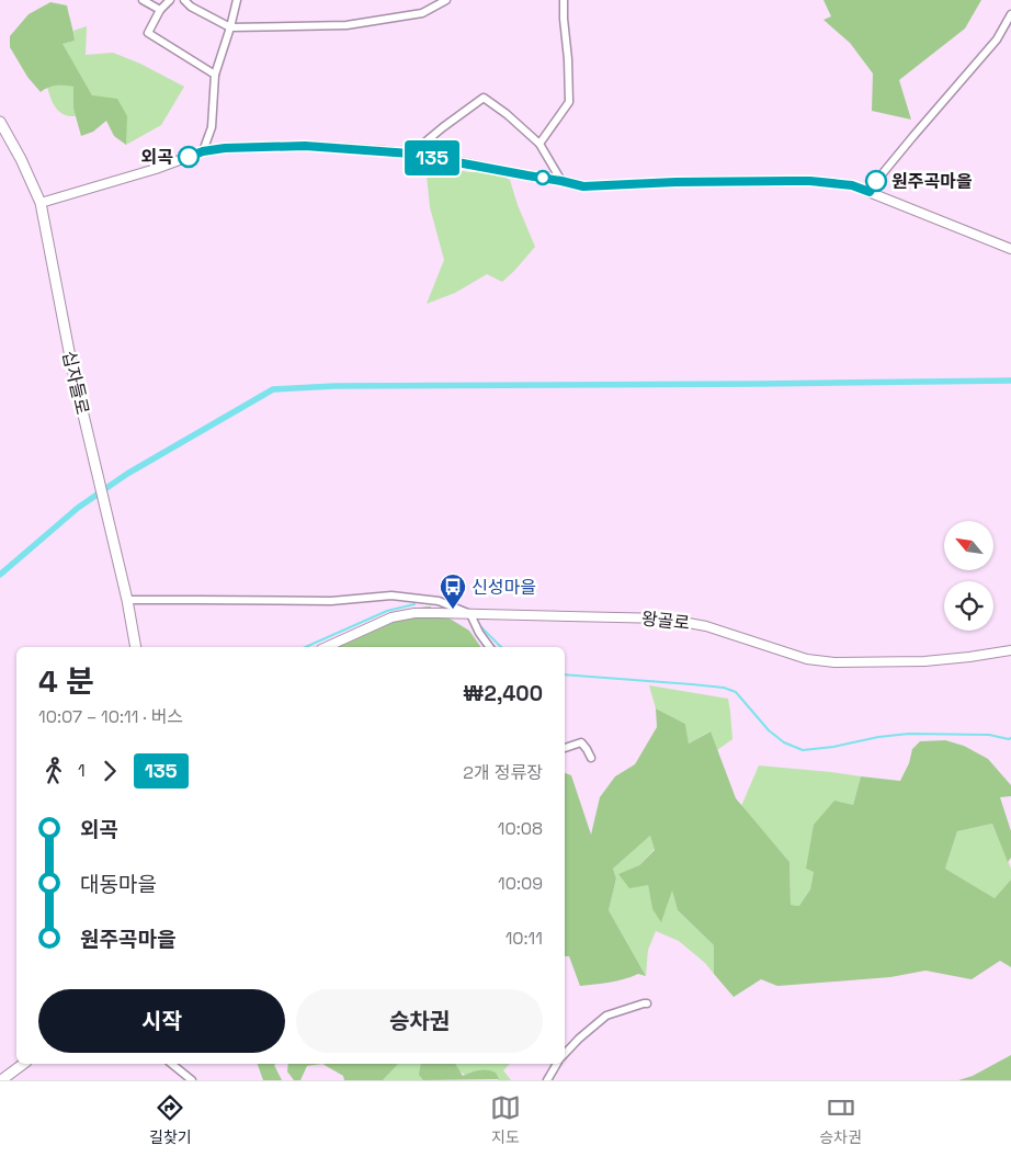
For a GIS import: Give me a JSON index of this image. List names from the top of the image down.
{
  "streets": {
    "main road": ["십자들로"],
    "street": ["왕골로"]
  },
  "places": {
    "other": ["외곡", "원주곡마을"],
    "bus stop": ["신성마을"]
  },
  "lines": ["bus line 135"],
  "north": "top left",
  "page": {
    "on_map": "135",
    "heading": ["4 분", "10:07 – 10:11 · 버스", "₩2,400"],
    "legs": ["1", "135", "2개 정류장"],
    "list": [
      {
        "name": "외곡",
        "value": "10:08"
      },
      {
        "name": "대동마을",
        "value": "10:09"
      },
      {
        "name": "원주곡마을",
        "value": "10:11"
      }
    ],
    "buttons": ["시작", "승차권"],
    "tabs": ["길찾기", "지도", "승차권"]
  }
}
